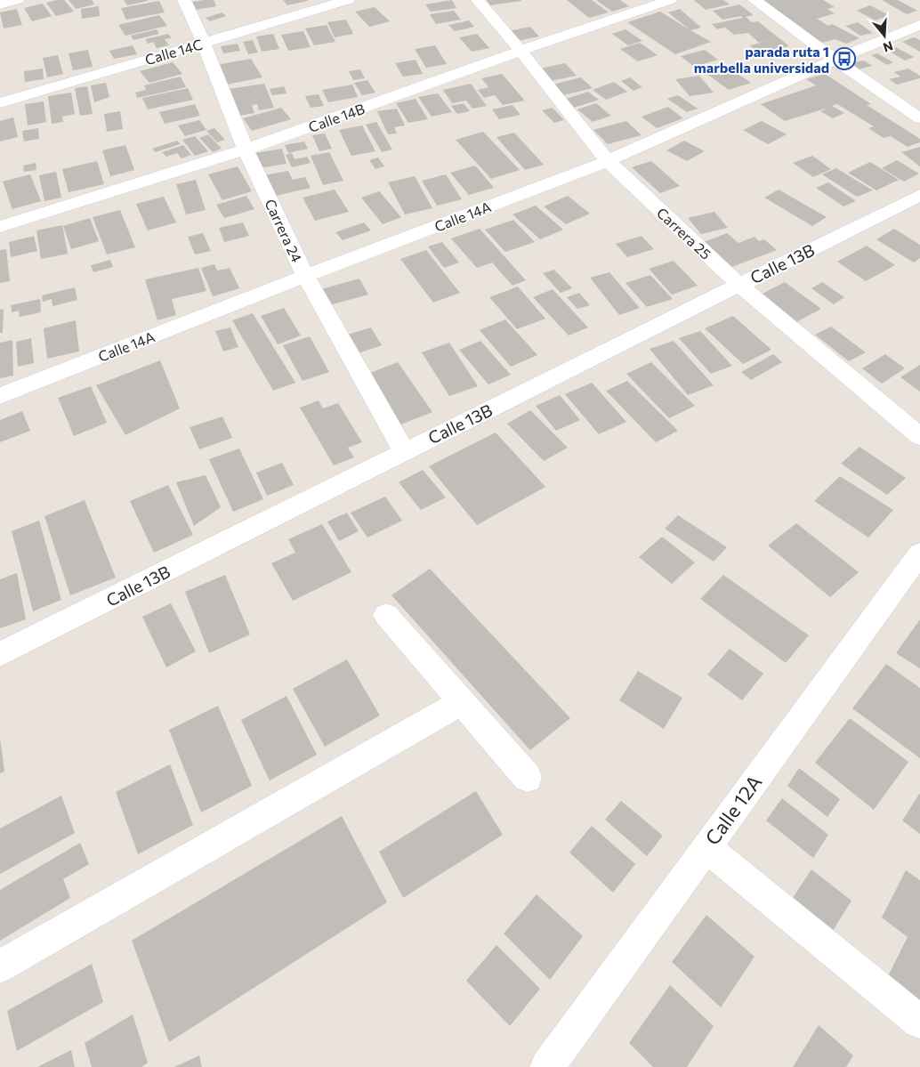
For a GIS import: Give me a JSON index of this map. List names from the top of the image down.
{
  "streets": {
    "street": [
      "Calle 14C",
      "Calle 14B",
      "Calle 14A",
      "Carrera 24",
      "Carrera 25",
      "Calle 13B",
      "Calle 12A"
    ]
  },
  "crossings": [
    ["Calle 14C", "Carrera 24"],
    ["Calle 14B", "Carrera 24"],
    ["Calle 14B", "Carrera 25"],
    ["Calle 14A", "Carrera 24"],
    ["Calle 14A", "Carrera 25"],
    ["Carrera 24", "Calle 13B"],
    ["Carrera 25", "Calle 13B"]
  ],
  "places": {
    "bus stop": ["parada ruta 1 marbella universidad"]
  },
  "north": "bottom"
}
